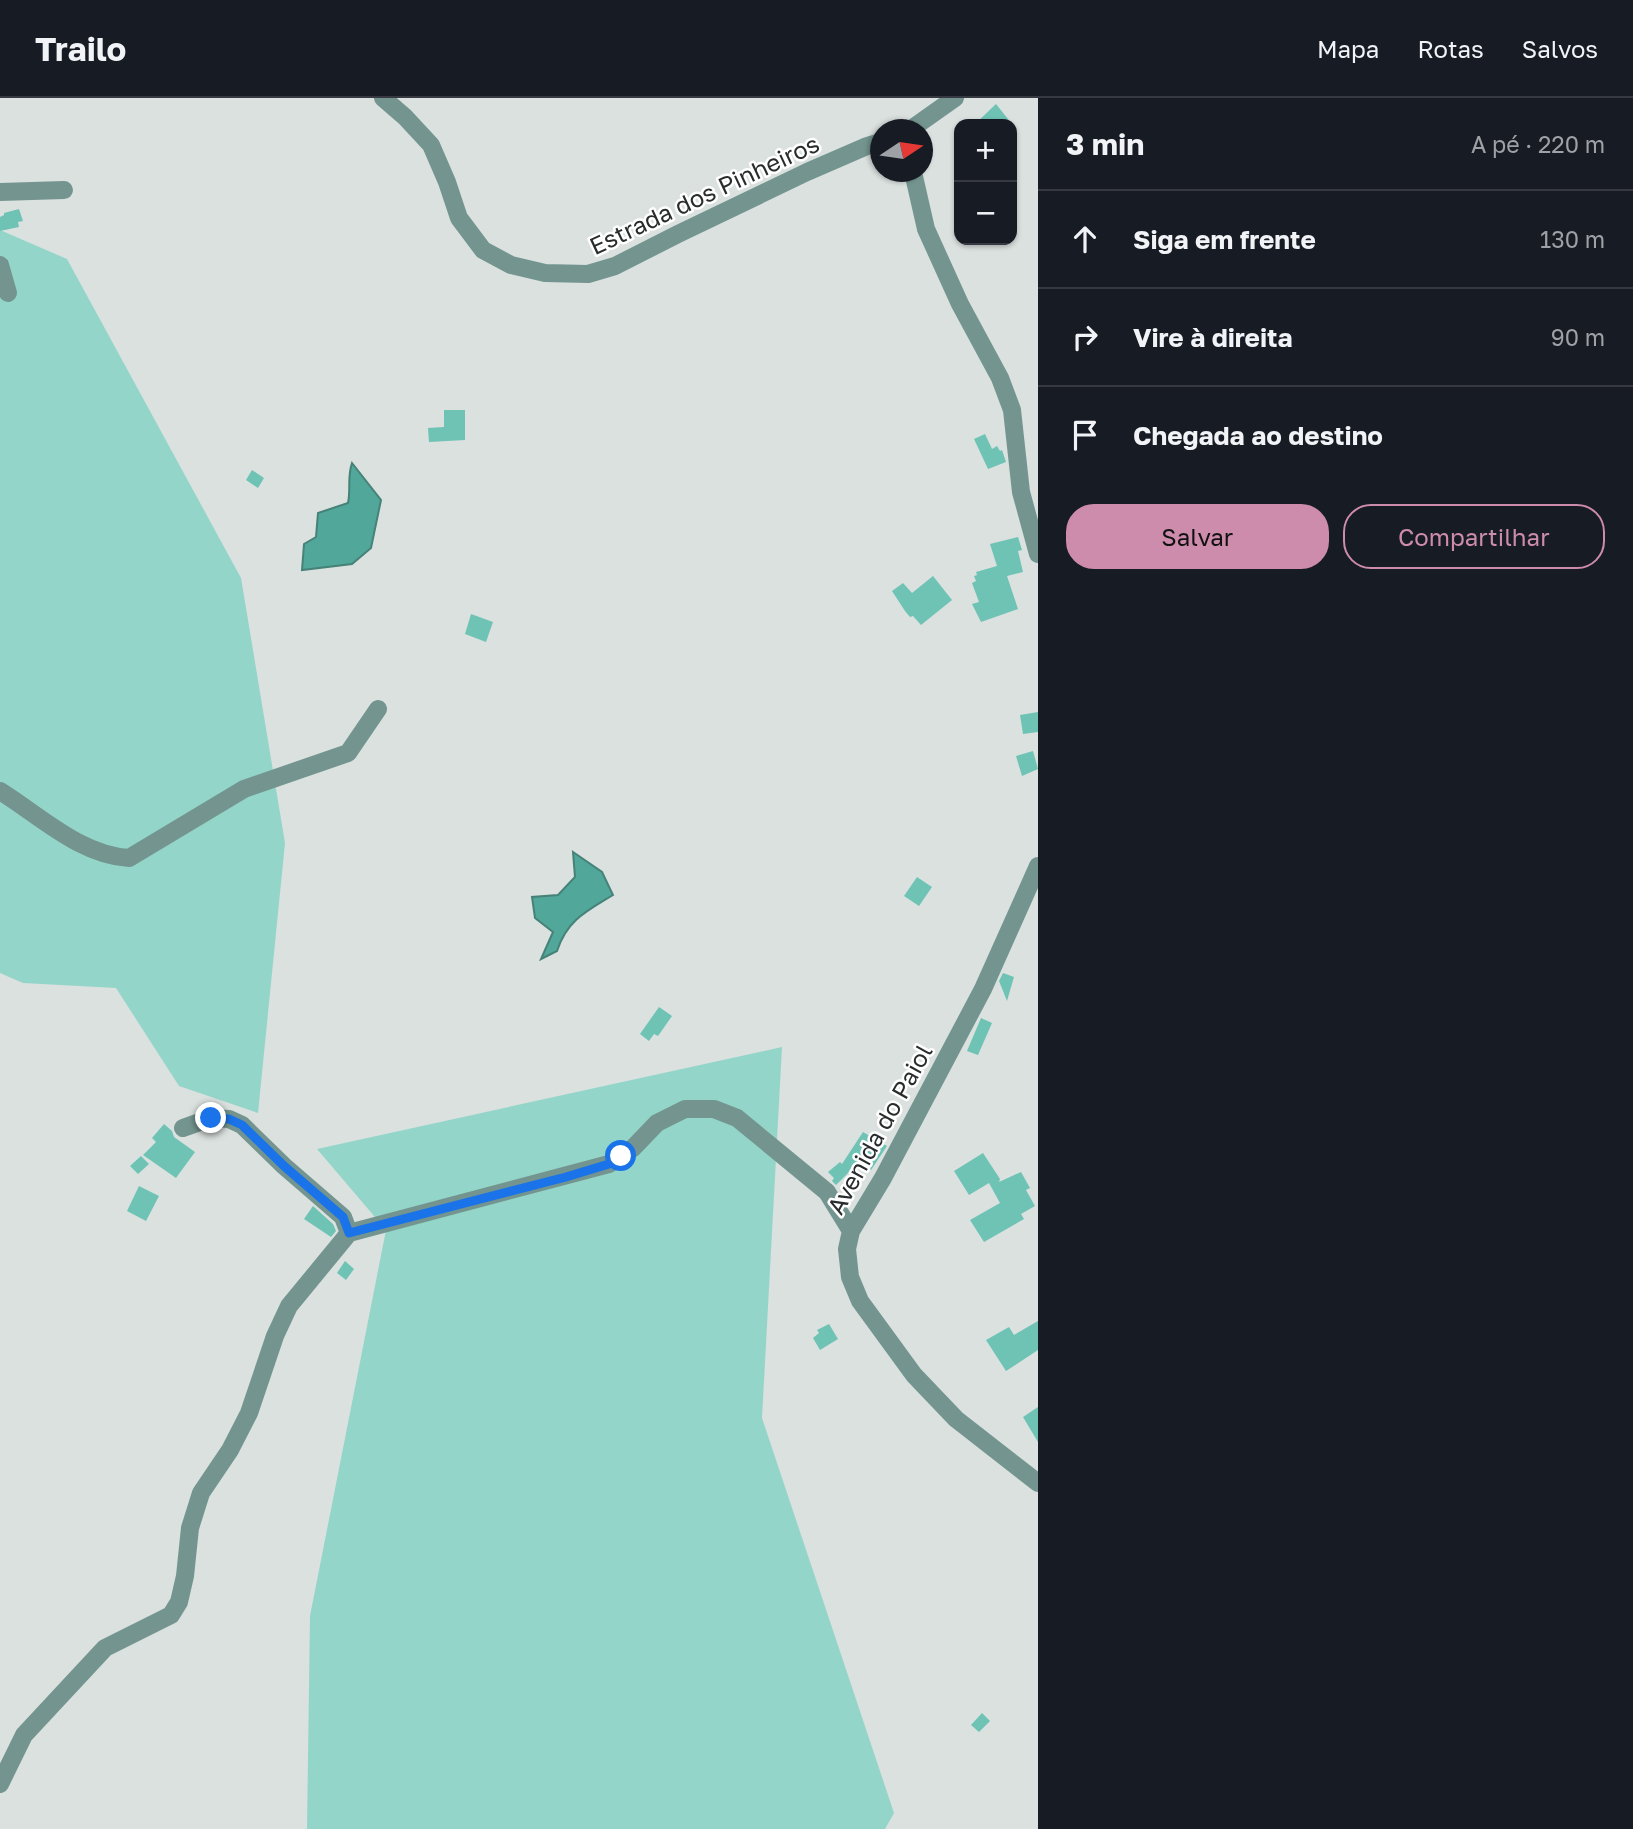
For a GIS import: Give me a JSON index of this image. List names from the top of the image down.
{
  "streets": {
    "street": ["Estrada dos Pinheiros", "Avenida do Paiol"]
  },
  "north": "right",
  "page": {
    "header": "Trailo",
    "nav": ["Mapa", "Rotas", "Salvos"],
    "heading": ["3 min", "A pé · 220 m"],
    "map_buttons": ["+", "−"],
    "list": [
      ["Siga em frente", "130 m"],
      ["Vire à direita", "90 m"],
      "Chegada ao destino"
    ],
    "buttons": ["Salvar", "Compartilhar"]
  }
}
